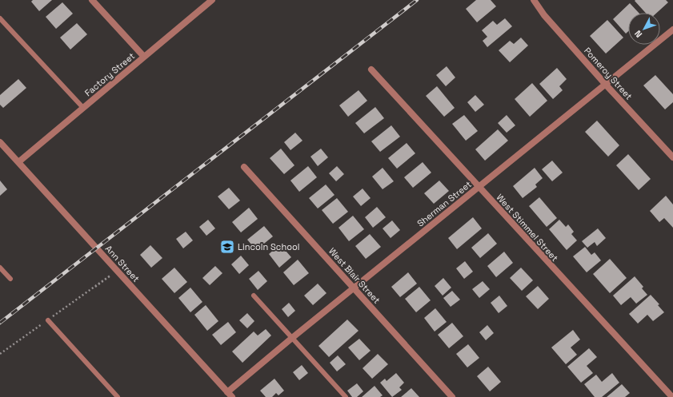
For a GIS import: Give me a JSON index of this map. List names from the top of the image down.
{
  "streets": {
    "street": [
      "Pomeroy Street",
      "Factory Street",
      "Sherman Street",
      "West Stimmel Street",
      "Ann Street",
      "West Blair Street"
    ]
  },
  "crossings": [
    ["Pomeroy Street", "Sherman Street"],
    ["Factory Street", "Ann Street"],
    ["Sherman Street", "West Stimmel Street"],
    ["Sherman Street", "Ann Street"],
    ["Sherman Street", "West Blair Street"]
  ],
  "places": {
    "school or university": ["Lincoln School"]
  },
  "north": "bottom left"
}
